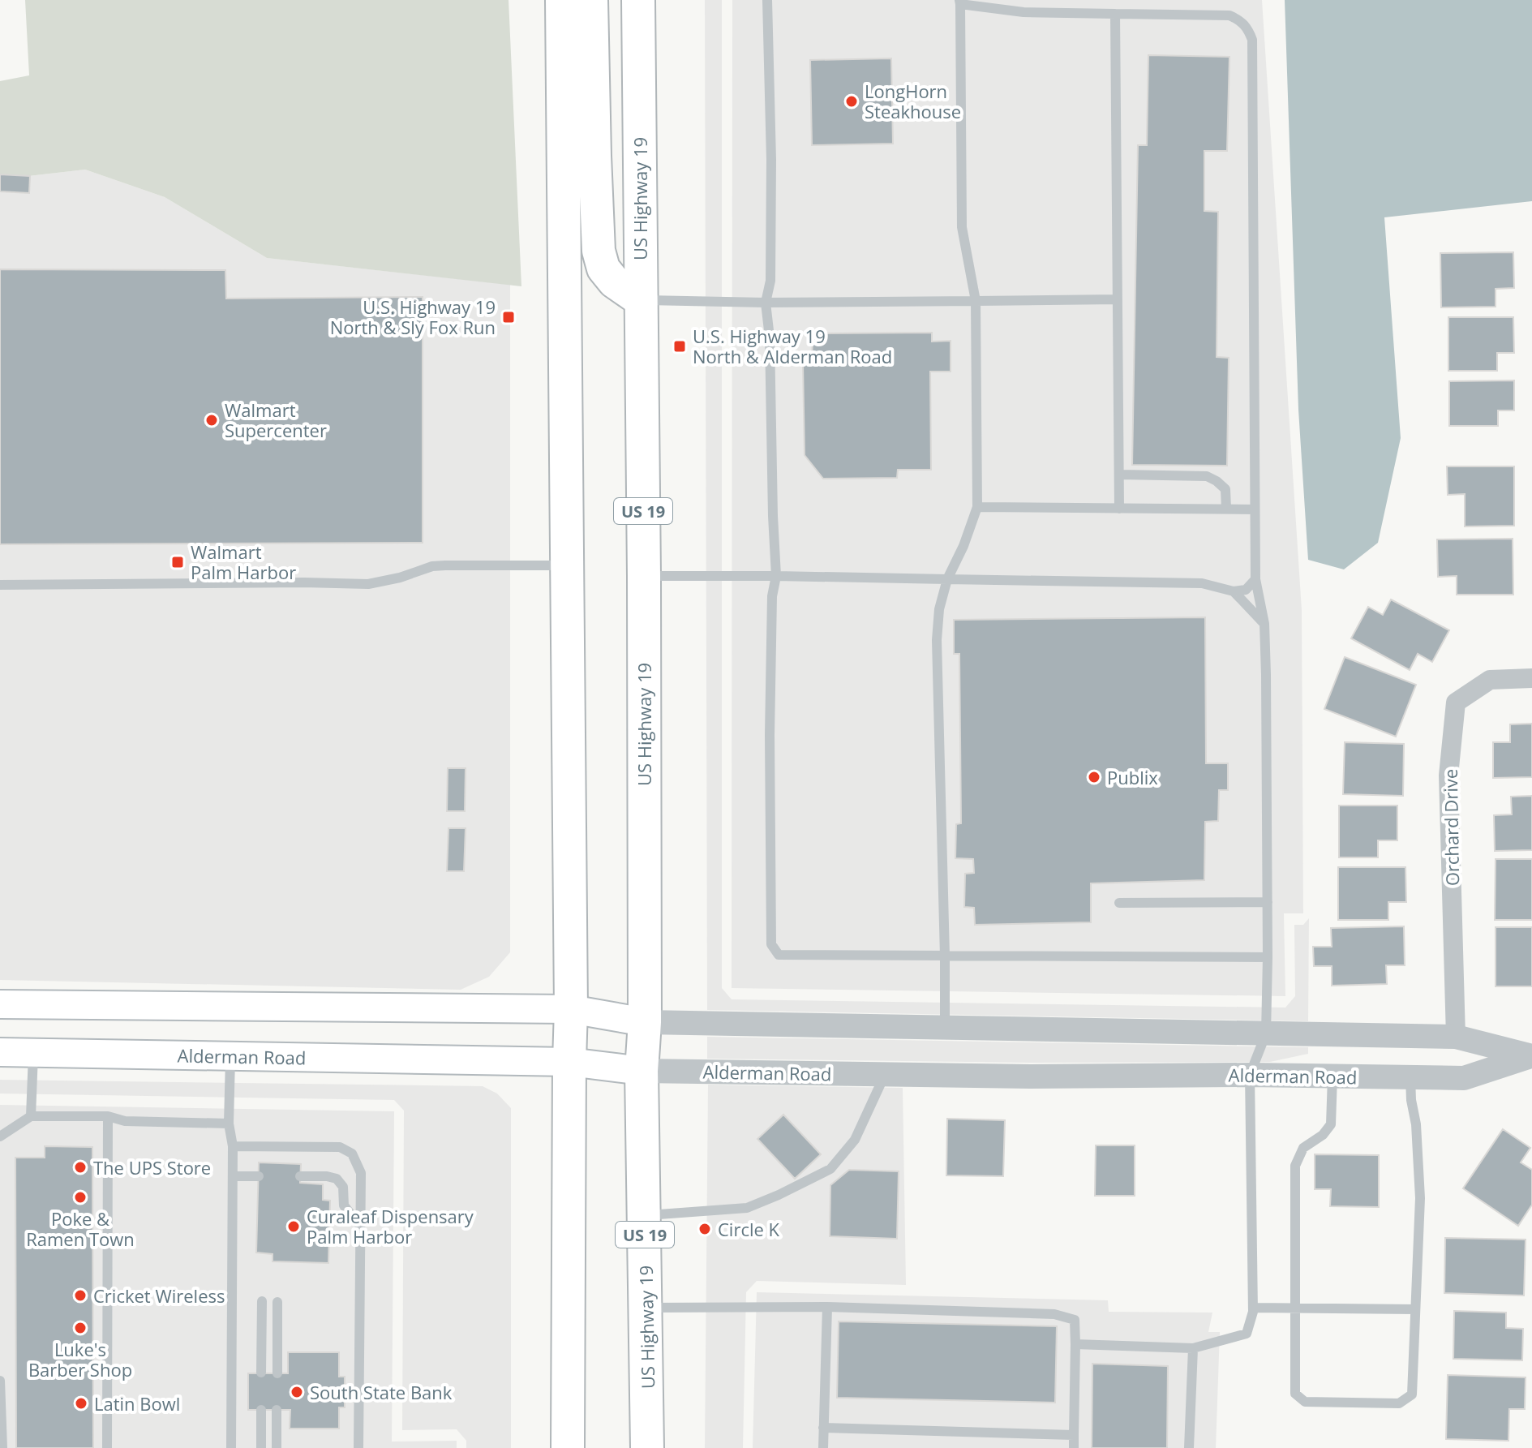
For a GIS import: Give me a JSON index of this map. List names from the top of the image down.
{
  "streets": {
    "highway": ["US Highway 19", "US 19"],
    "main road": ["Alderman Road"],
    "street": ["Orchard Drive"]
  },
  "crossings": [
    ["US Highway 19", "Alderman Road"],
    ["Orchard Drive", "Alderman Road"]
  ],
  "places": {
    "other": [
      "LongHorn Steakhouse",
      "Walmart Supercenter",
      "Publix",
      "The UPS Store",
      "Poke & Ramen Town",
      "Curaleaf Dispensary Palm Harbor",
      "Circle K",
      "Cricket Wireless",
      "Luke's Barber Shop",
      "South State Bank",
      "Latin Bowl"
    ],
    "transit": ["U.S. Highway 19 North & Sly Fox Run", "U.S. Highway 19 North & Alderman Road", "Walmart Palm Harbor"]
  }
}
